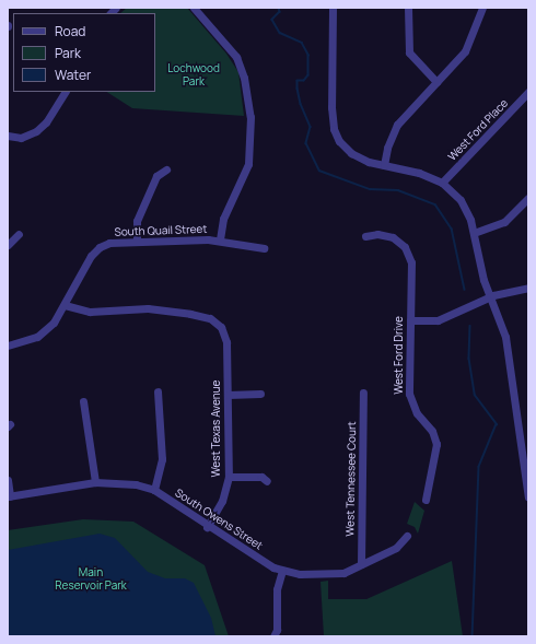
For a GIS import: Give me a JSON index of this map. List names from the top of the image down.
{
  "streets": {
    "street": [
      "West Ford Place",
      "South Quail Street",
      "West Ford Drive",
      "West Texas Avenue",
      "West Tennessee Court",
      "South Owens Street"
    ]
  },
  "crossings": [
    ["South Quail Street", "West Texas Avenue"],
    ["West Texas Avenue", "South Owens Street"],
    ["West Tennessee Court", "South Owens Street"]
  ],
  "parks": ["Lochwood Park", "Main Reservoir Park"],
  "legend": ["Road", "Park", "Water"]
}
